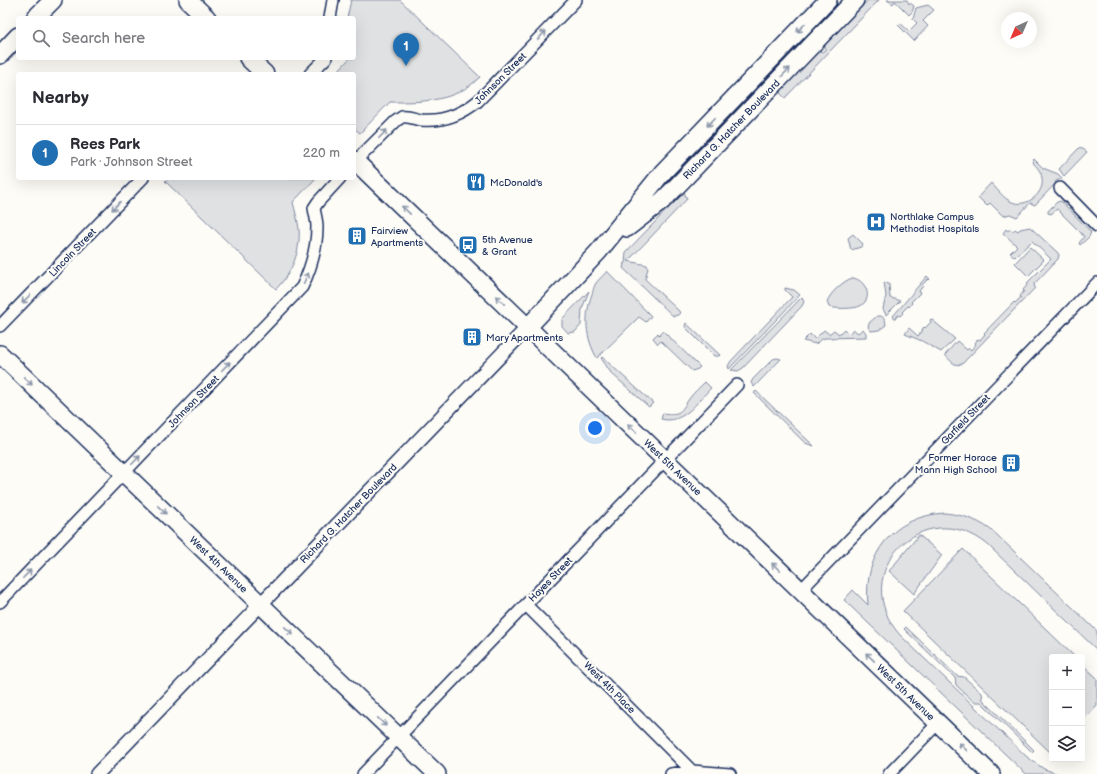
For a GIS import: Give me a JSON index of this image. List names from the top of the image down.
{
  "streets": {
    "main road": ["Richard G. Hatcher Boulevard", "West 5th Avenue", "West 4th Avenue"],
    "street": [
      "Johnson Street",
      "Lincoln Street",
      "Garfield Street",
      "Hayes Street",
      "West 4th Place"
    ]
  },
  "crossings": [
    ["Johnson Street", "West 4th Avenue"],
    ["Richard G. Hatcher Boulevard", "West 5th Avenue"],
    ["Richard G. Hatcher Boulevard", "West 4th Avenue"],
    ["Garfield Street", "West 5th Avenue"],
    ["West 5th Avenue", "Hayes Street"],
    ["West 4th Avenue", "Hayes Street"],
    ["Hayes Street", "West 4th Place"]
  ],
  "one_way": [
    "Johnson Street",
    "Lincoln Street",
    "West 5th Avenue",
    "West 4th Avenue"
  ],
  "places": {
    "restaurant": ["McDonald's"],
    "hospital": ["Northlake Campus Methodist Hospitals"],
    "building": ["Fairview Apartments", "Mary Apartments", "Former Horace Mann High School"],
    "bus stop": ["5th Avenue & Grant"]
  },
  "north": "bottom left",
  "page": {
    "search": "Search here",
    "pins": "1",
    "heading": "Nearby",
    "list": [
      {
        "mark": "1",
        "name": "Rees Park",
        "note": "Park · Johnson Street",
        "value": "220 m"
      }
    ],
    "map_buttons": ["+", "−"]
  }
}
